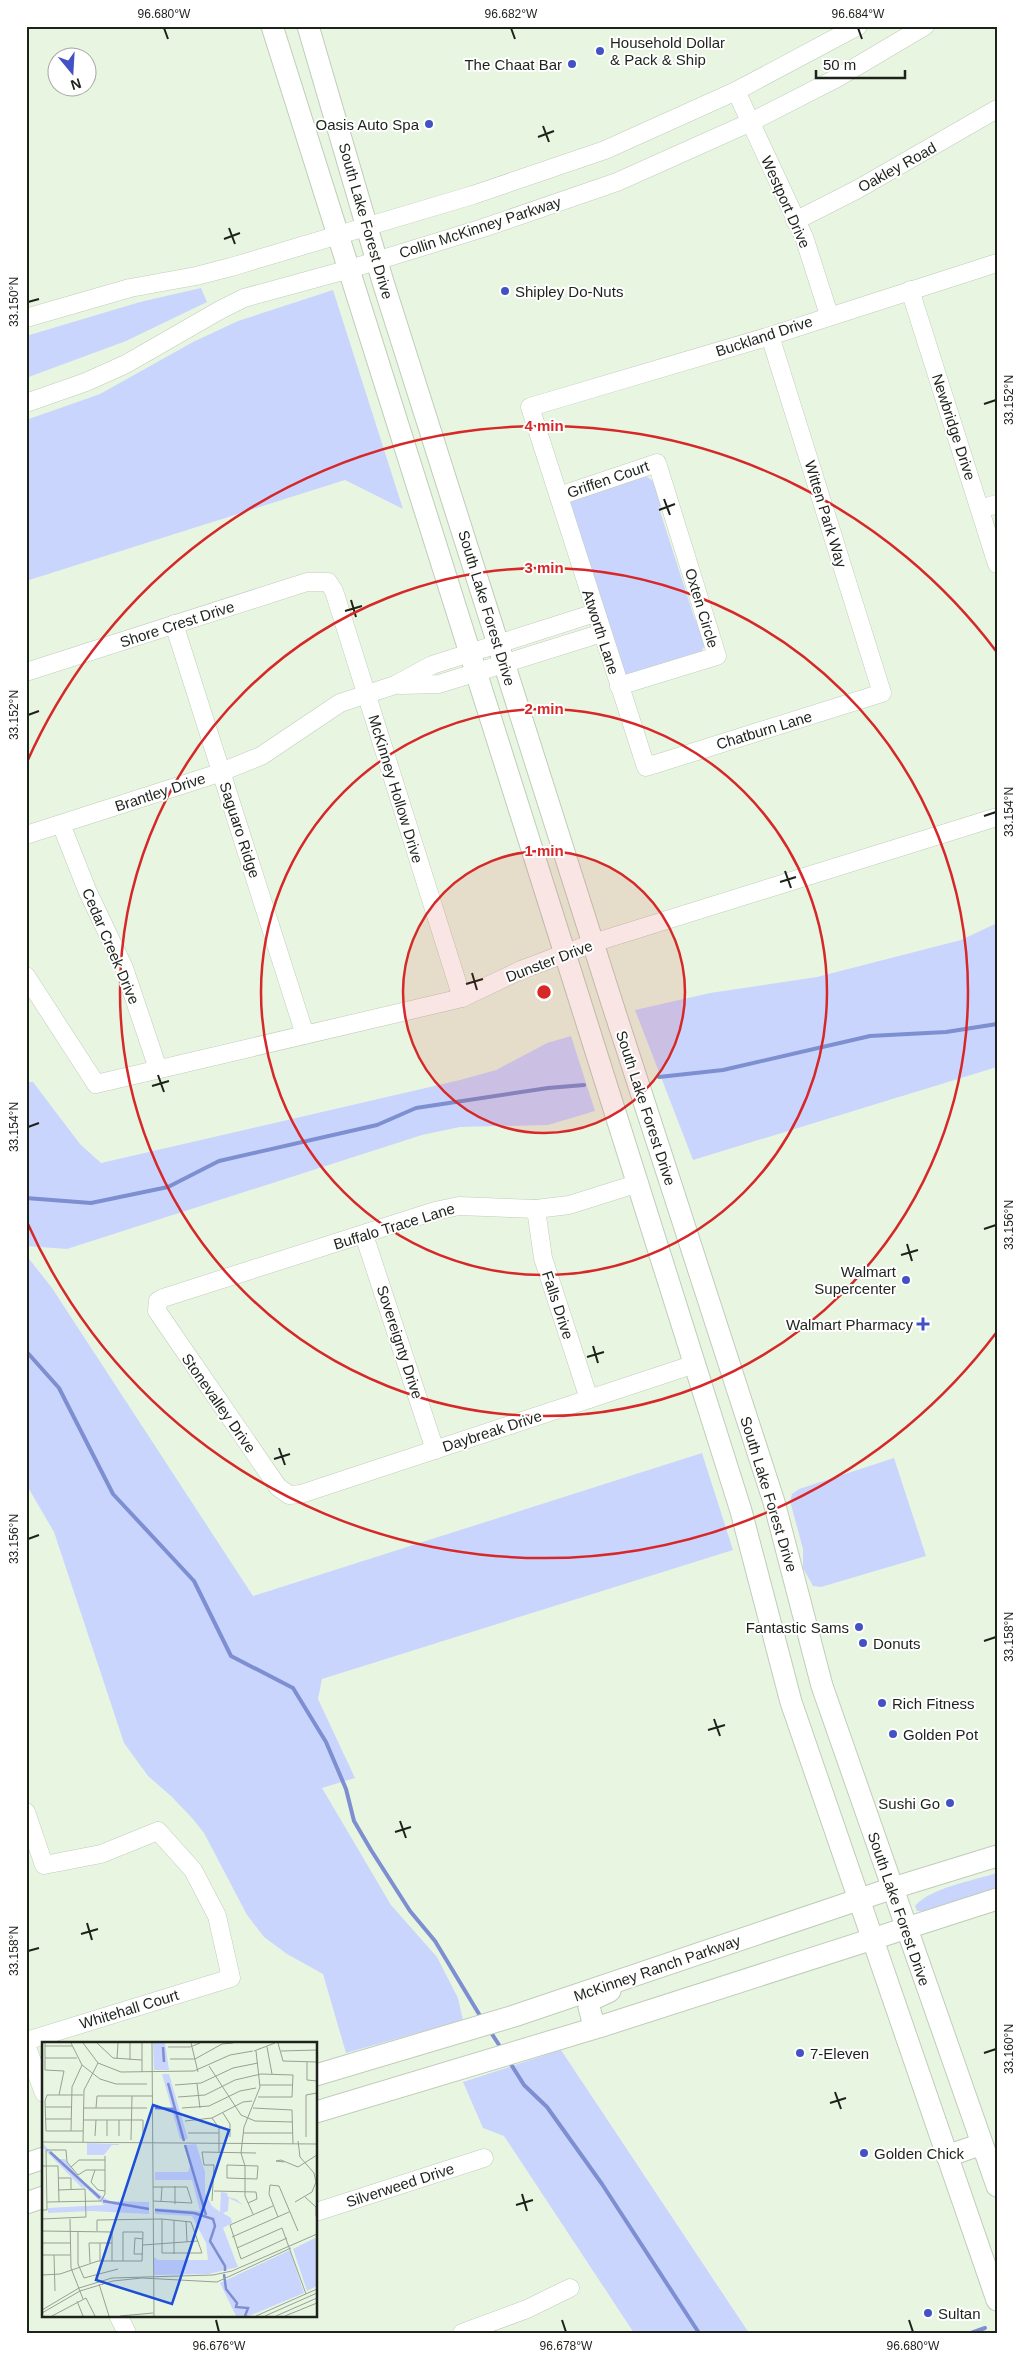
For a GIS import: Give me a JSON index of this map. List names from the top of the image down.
{
  "streets": {
    "main road": ["South Lake Forest Drive", "McKinney Ranch Parkway"],
    "street": [
      "Oakley Road",
      "Westport Drive",
      "Collin McKinney Parkway",
      "Buckland Drive",
      "Newbridge Drive",
      "Griffen Court",
      "Witten Park Way",
      "Oxten Circle",
      "Shore Crest Drive",
      "Atworth Lane",
      "Chatburn Lane",
      "McKinney Hollow Drive",
      "Brantley Drive",
      "Saguaro Ridge",
      "Cedar Creek Drive",
      "Dunster Drive",
      "Buffalo Trace Lane",
      "Falls Drive",
      "Sovereignty Drive",
      "Stonevalley Drive",
      "Daybreak Drive",
      "Whitehall Court",
      "Silverweed Drive"
    ]
  },
  "crossings": [
    ["Oakley Road", "Westport Drive"],
    ["Westport Drive", "Collin McKinney Parkway"],
    ["Westport Drive", "Buckland Drive"],
    ["South Lake Forest Drive", "Collin McKinney Parkway"],
    ["South Lake Forest Drive", "Brantley Drive"],
    ["South Lake Forest Drive", "Dunster Drive"],
    ["South Lake Forest Drive", "Buffalo Trace Lane"],
    ["South Lake Forest Drive", "Daybreak Drive"],
    ["South Lake Forest Drive", "McKinney Ranch Parkway"],
    ["Buckland Drive", "Newbridge Drive"],
    ["Buckland Drive", "Witten Park Way"],
    ["Buckland Drive", "Atworth Lane"],
    ["Griffen Court", "Oxten Circle"],
    ["Griffen Court", "Atworth Lane"],
    ["Witten Park Way", "Chatburn Lane"],
    ["Oxten Circle", "Atworth Lane"],
    ["Shore Crest Drive", "McKinney Hollow Drive"],
    ["Shore Crest Drive", "Saguaro Ridge"],
    ["Atworth Lane", "Chatburn Lane"],
    ["Atworth Lane", "Brantley Drive"],
    ["McKinney Hollow Drive", "Brantley Drive"],
    ["McKinney Hollow Drive", "Dunster Drive"],
    ["Brantley Drive", "Saguaro Ridge"],
    ["Brantley Drive", "Cedar Creek Drive"],
    ["Saguaro Ridge", "Dunster Drive"],
    ["Cedar Creek Drive", "Dunster Drive"],
    ["Buffalo Trace Lane", "Falls Drive"],
    ["Buffalo Trace Lane", "Sovereignty Drive"],
    ["Buffalo Trace Lane", "Stonevalley Drive"],
    ["Falls Drive", "Daybreak Drive"],
    ["Sovereignty Drive", "Daybreak Drive"],
    ["Stonevalley Drive", "Daybreak Drive"]
  ],
  "places": {
    "other": [
      "Household Dollar & Pack & Ship",
      "The Chaat Bar",
      "Oasis Auto Spa",
      "Shipley Do-Nuts",
      "Walmart Supercenter",
      "Fantastic Sams",
      "Donuts",
      "Rich Fitness",
      "Golden Pot",
      "Sushi Go",
      "7-Eleven",
      "Golden Chick",
      "Sultan"
    ],
    "health": ["Walmart Pharmacy"]
  },
  "scale_bar": "50 m",
  "north": "bottom",
  "coordinates": [
    "96.680°W",
    "96.682°W",
    "96.684°W",
    "33.150°N",
    "33.152°N",
    "33.154°N",
    "33.156°N",
    "33.158°N",
    "33.160°N",
    "96.676°W",
    "96.678°W"
  ],
  "rings": [
    "4 min",
    "3 min",
    "2 min",
    "1 min"
  ]
}
